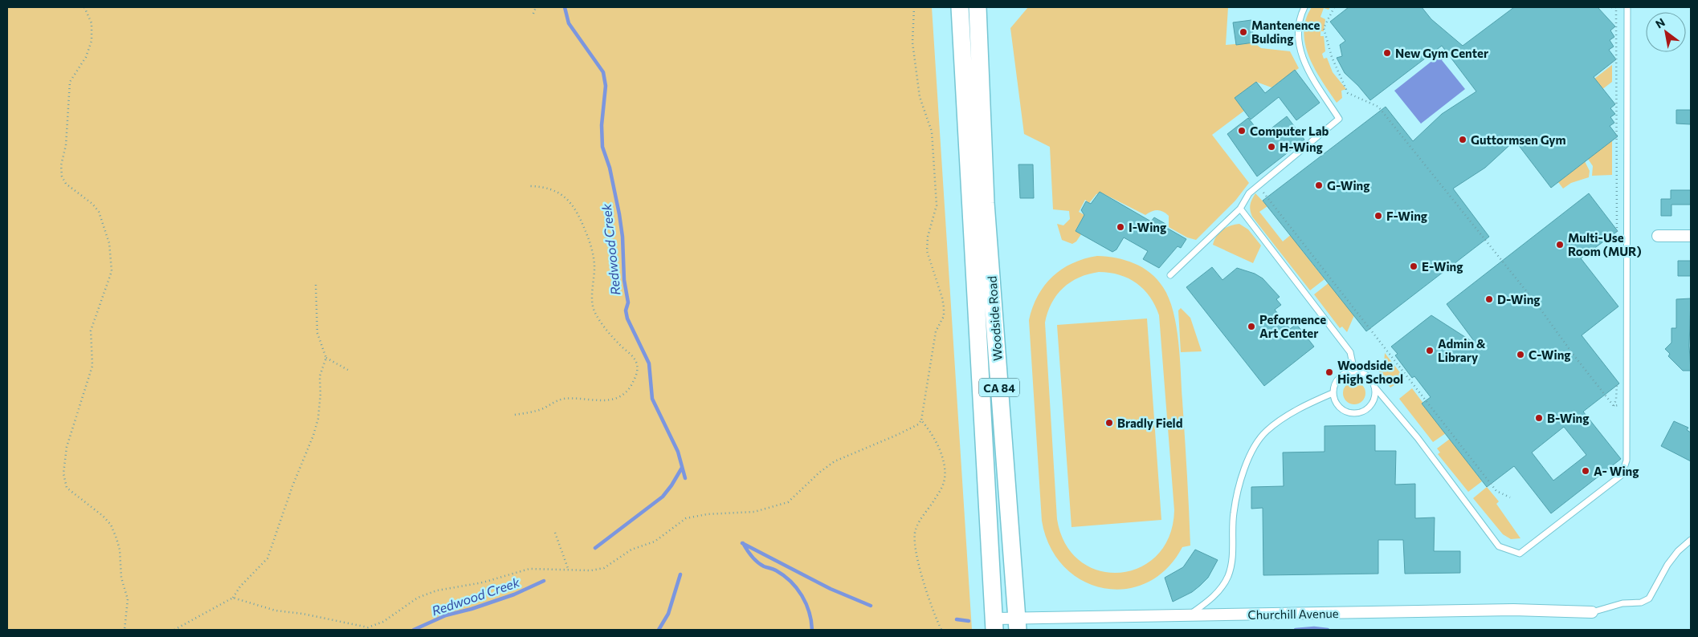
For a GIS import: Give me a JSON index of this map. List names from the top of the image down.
{
  "streets": {
    "main road": ["Woodside Road", "CA 84"],
    "street": ["Churchill Avenue"]
  },
  "crossings": [
    ["Woodside Road", "Churchill Avenue"]
  ],
  "water": ["Redwood Creek"],
  "places": [
    "Mantenence Bulding",
    "New Gym Center",
    "Computer Lab",
    "Guttormsen Gym",
    "H-Wing",
    "G-Wing",
    "F-Wing",
    "I-Wing",
    "Multi-Use Room (MUR)",
    "E-Wing",
    "D-Wing",
    "Peformence Art Center",
    "Admin & Library",
    "C-Wing",
    "Woodside High School",
    "B-Wing",
    "Bradly Field",
    "A- Wing"
  ],
  "north": "top left"
}
